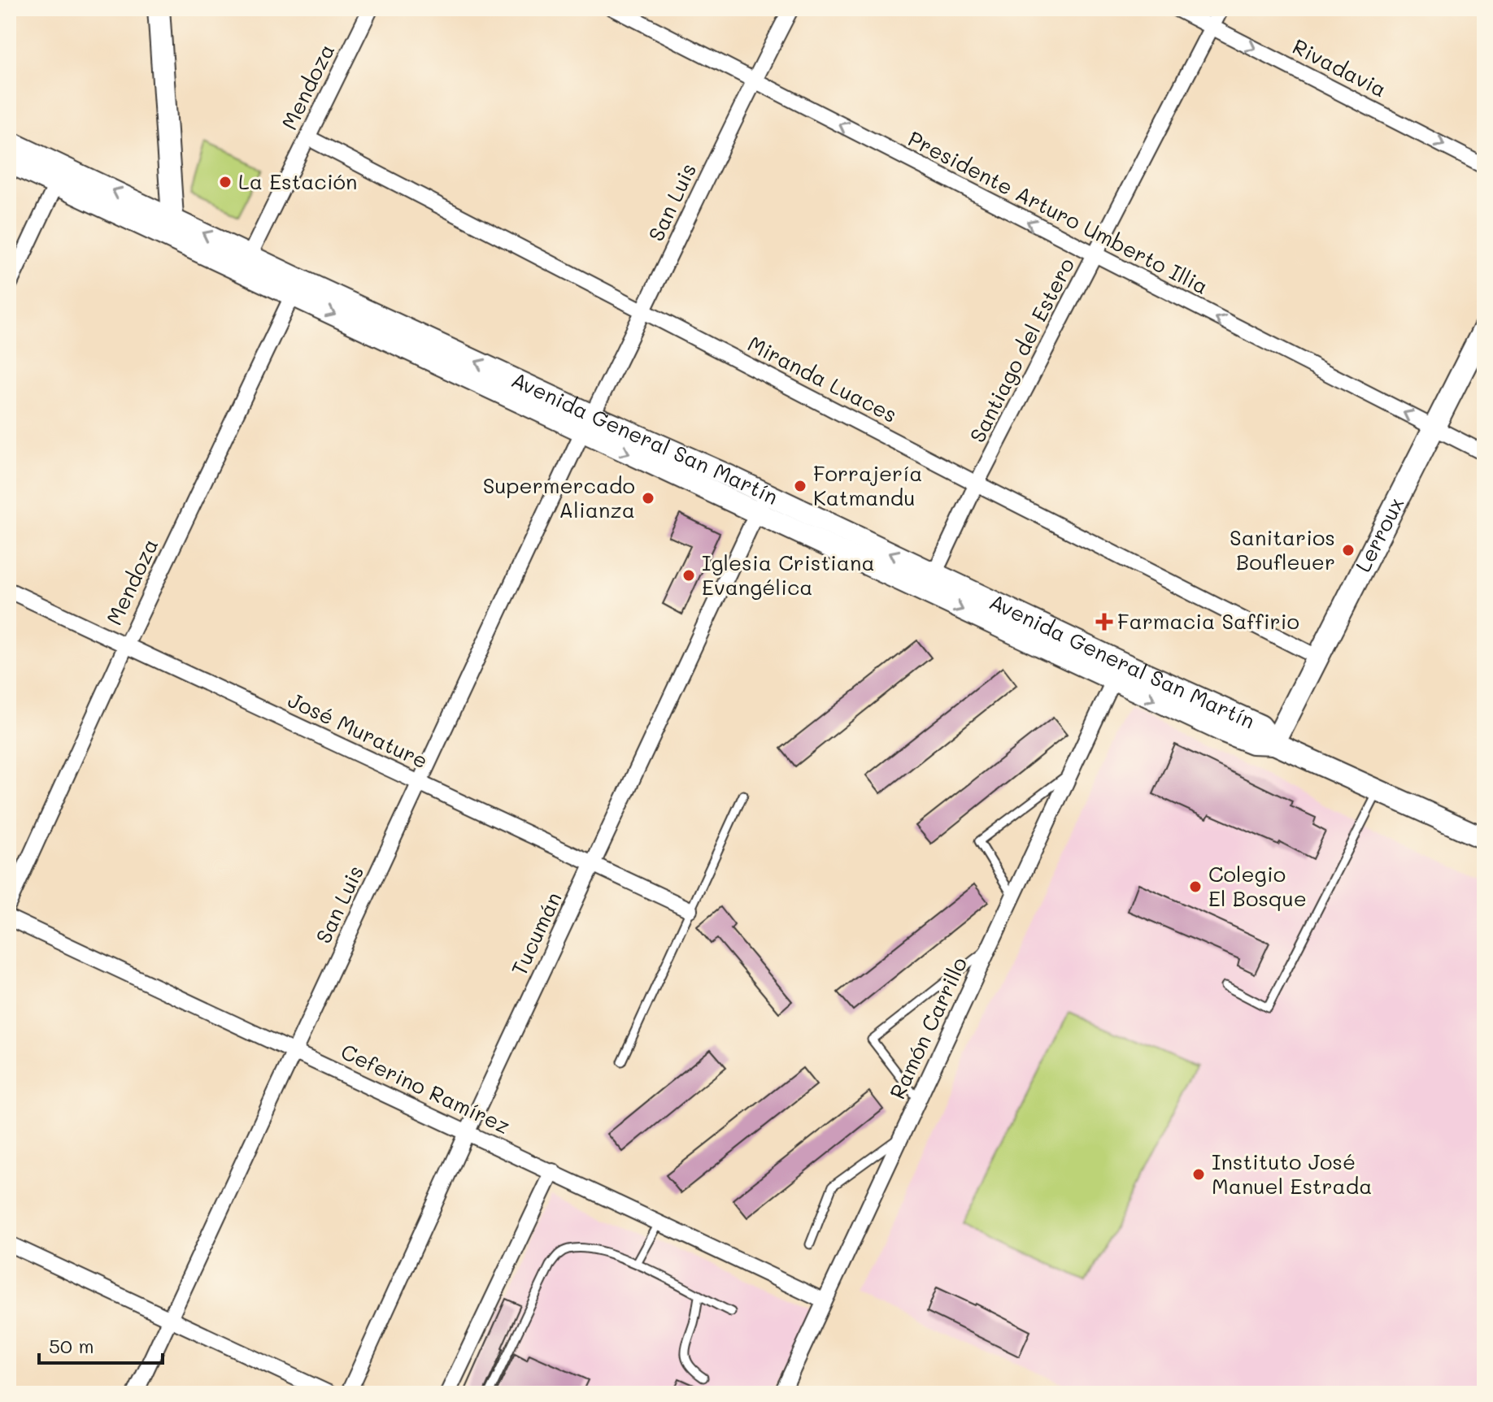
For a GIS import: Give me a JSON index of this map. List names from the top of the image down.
{
  "streets": {
    "main road": ["Avenida General San Martín", "Lerroux"],
    "street": [
      "Rivadavia",
      "Mendoza",
      "San Luis",
      "Presidente Arturo Umberto Illia",
      "Santiago del Estero",
      "Miranda Luaces",
      "José Murature",
      "Tucumán",
      "Ramón Carrillo",
      "Ceferino Ramírez"
    ]
  },
  "crossings": [
    ["Rivadavia", "Santiago del Estero"],
    ["Mendoza", "Miranda Luaces"],
    ["Mendoza", "Avenida General San Martín"],
    ["Mendoza", "José Murature"],
    ["San Luis", "Presidente Arturo Umberto Illia"],
    ["San Luis", "Miranda Luaces"],
    ["San Luis", "Avenida General San Martín"],
    ["San Luis", "José Murature"],
    ["San Luis", "Ceferino Ramírez"],
    ["Presidente Arturo Umberto Illia", "Santiago del Estero"],
    ["Presidente Arturo Umberto Illia", "Lerroux"],
    ["Santiago del Estero", "Miranda Luaces"],
    ["Santiago del Estero", "Avenida General San Martín"],
    ["Miranda Luaces", "Lerroux"],
    ["Avenida General San Martín", "Lerroux"],
    ["Avenida General San Martín", "Tucumán"],
    ["Avenida General San Martín", "Ramón Carrillo"],
    ["José Murature", "Tucumán"],
    ["Tucumán", "Ceferino Ramírez"],
    ["Ramón Carrillo", "Ceferino Ramírez"]
  ],
  "one_way": ["Rivadavia", "Presidente Arturo Umberto Illia"],
  "places": {
    "other": [
      "La Estación",
      "Forrajería Katmandu",
      "Supermercado Alianza",
      "Sanitarios Boufleuer",
      "Iglesia Cristiana Evangélica",
      "Colegio El Bosque",
      "Instituto José Manuel Estrada"
    ],
    "health": ["Farmacia Saffirio"]
  },
  "scale_bar": "50 m"
}
